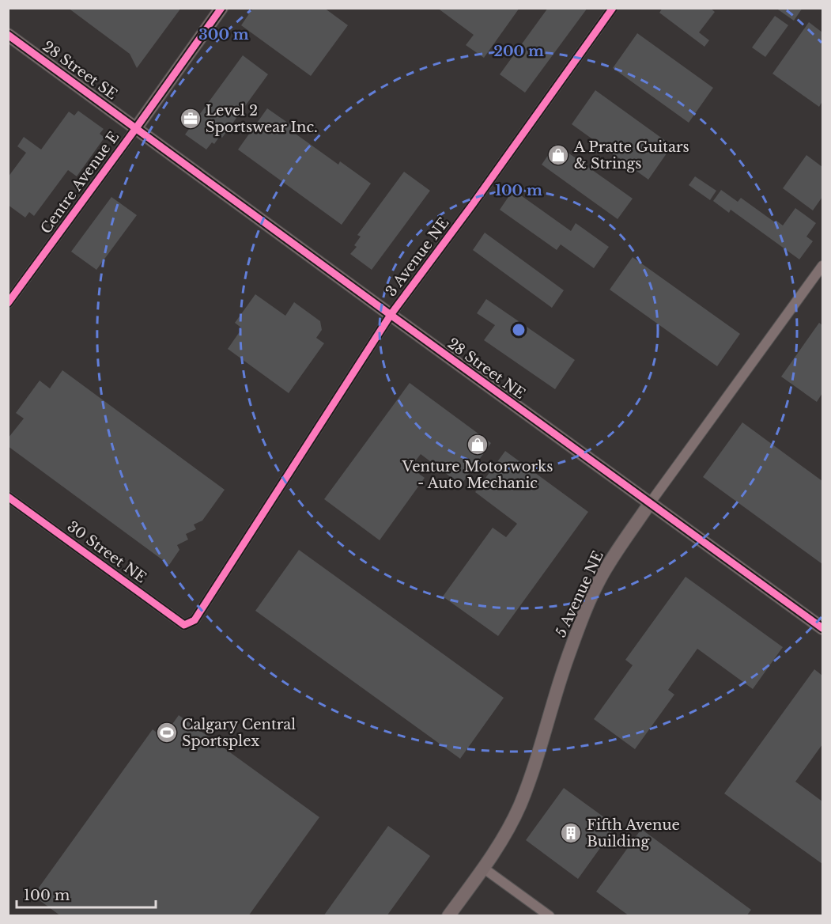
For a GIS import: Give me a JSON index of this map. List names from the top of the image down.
{
  "streets": {
    "street": [
      "28 Street SE",
      "Centre Avenue E",
      "3 Avenue NE",
      "28 Street NE",
      "30 Street NE",
      "5 Avenue NE"
    ]
  },
  "crossings": [
    ["28 Street SE", "Centre Avenue E"],
    ["28 Street SE", "28 Street NE"],
    ["Centre Avenue E", "28 Street NE"],
    ["3 Avenue NE", "28 Street NE"],
    ["3 Avenue NE", "30 Street NE"],
    ["28 Street NE", "5 Avenue NE"]
  ],
  "places": {
    "office": ["Level 2 Sportswear Inc."],
    "shop": ["A Pratte Guitars & Strings", "Venture Motorworks - Auto Mechanic"],
    "sports": ["Calgary Central Sportsplex"],
    "building": ["Fifth Avenue Building"]
  },
  "scale_bar": "100 m",
  "rings": ["300 m", "200 m", "100 m"]
}
